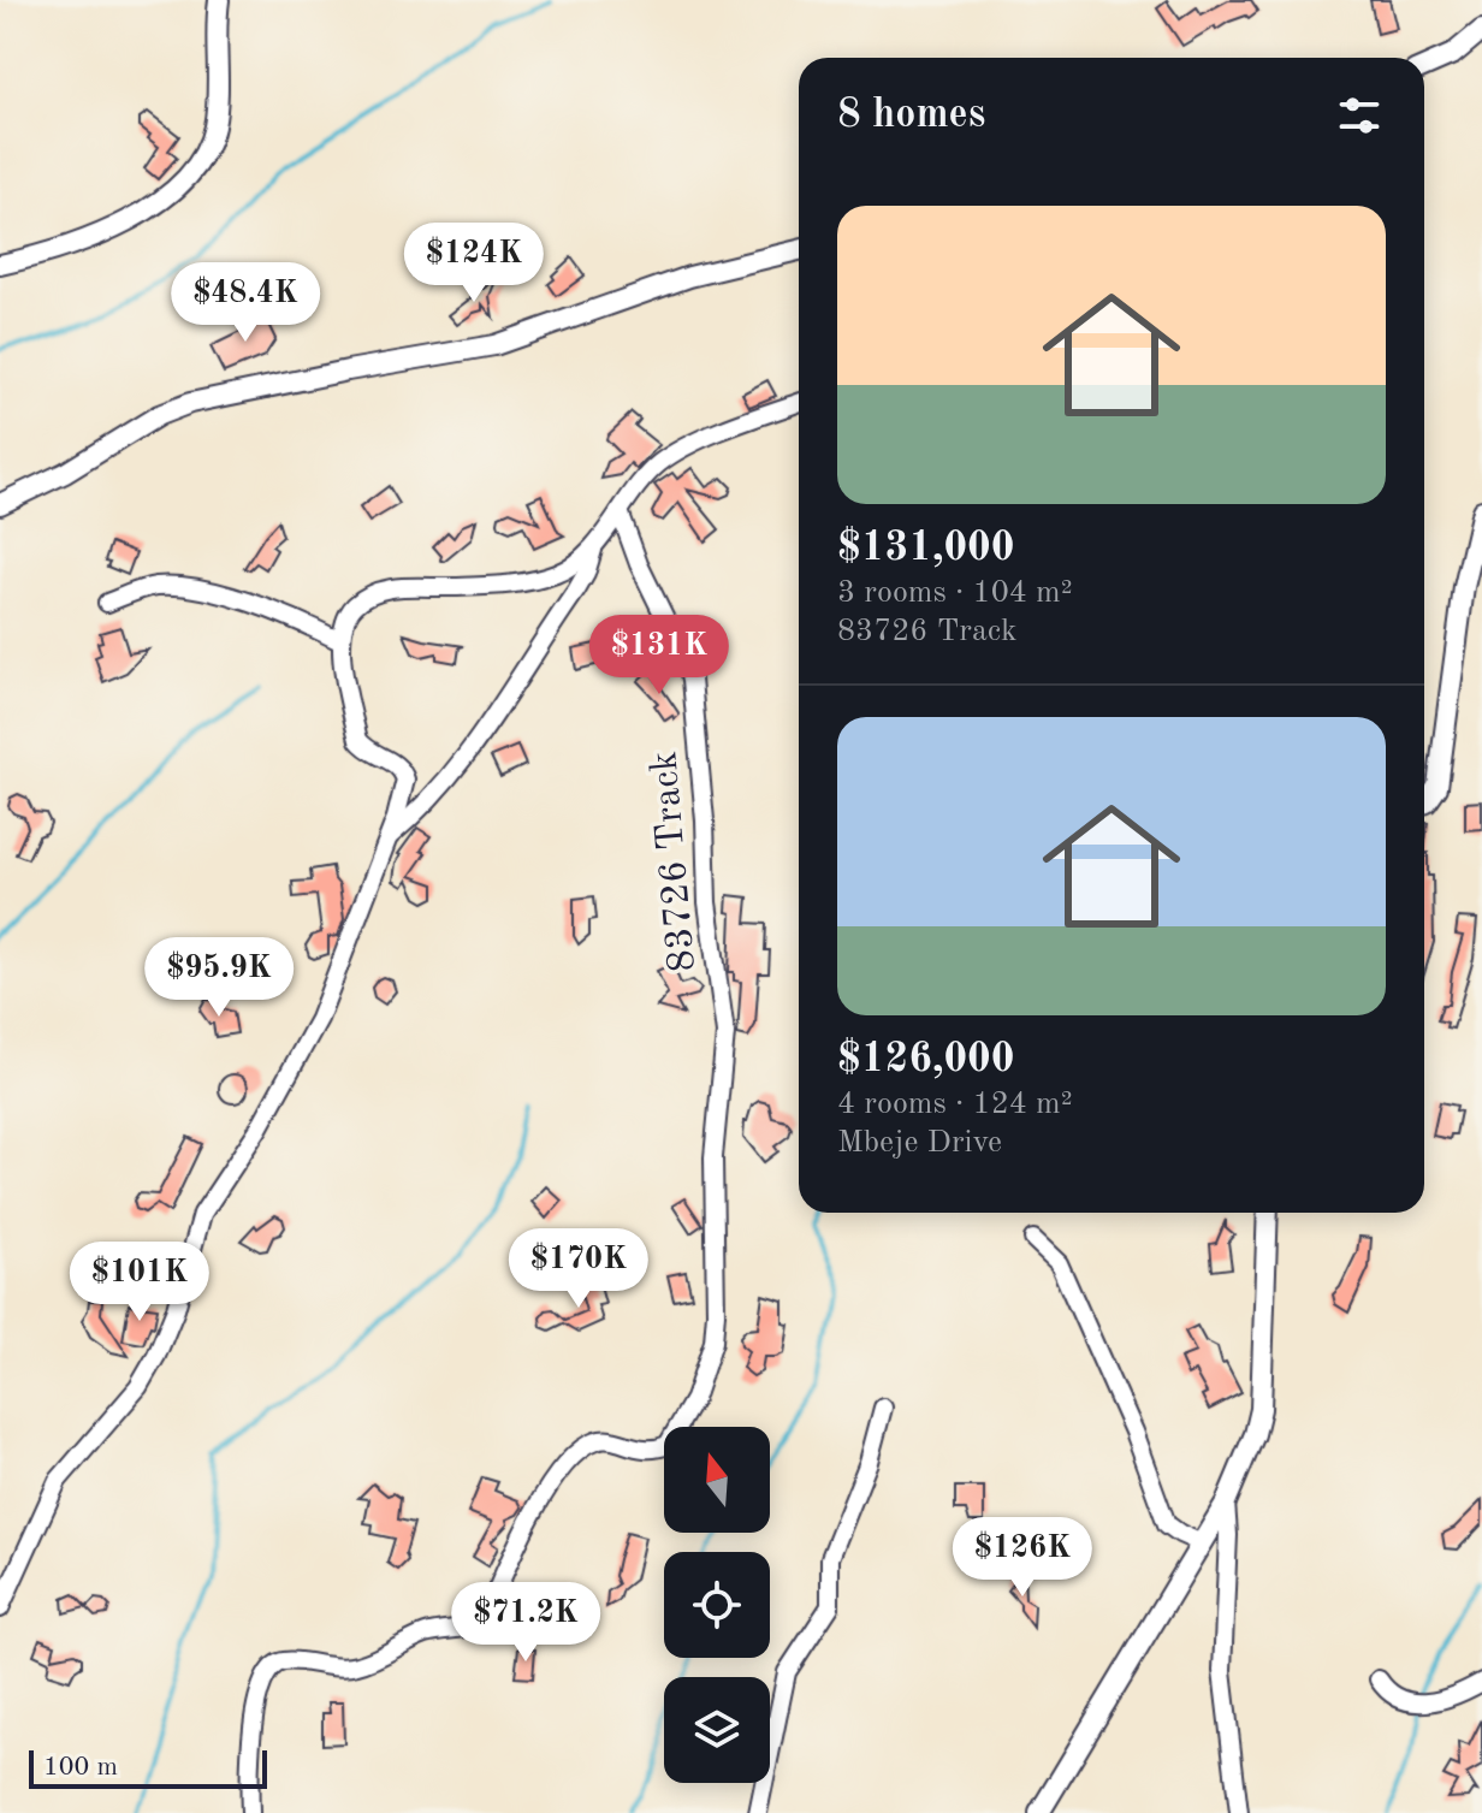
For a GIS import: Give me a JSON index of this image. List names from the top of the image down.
{
  "streets": {
    "street": ["83726 Track"]
  },
  "scale_bar": "100 m",
  "north": "top",
  "page": {
    "heading": "8 homes",
    "list": [
      {
        "name": "$131,000",
        "note": "3 rooms · 104 m² · 83726 Track"
      },
      {
        "name": "$126,000",
        "note": "4 rooms · 124 m² · Mbeje Drive"
      }
    ],
    "price": [
      "$124K",
      "$48.4K",
      "$131K",
      "$95.9K",
      "$170K",
      "$101K",
      "$126K",
      "$71.2K"
    ],
    "scale": "100 m"
  }
}
